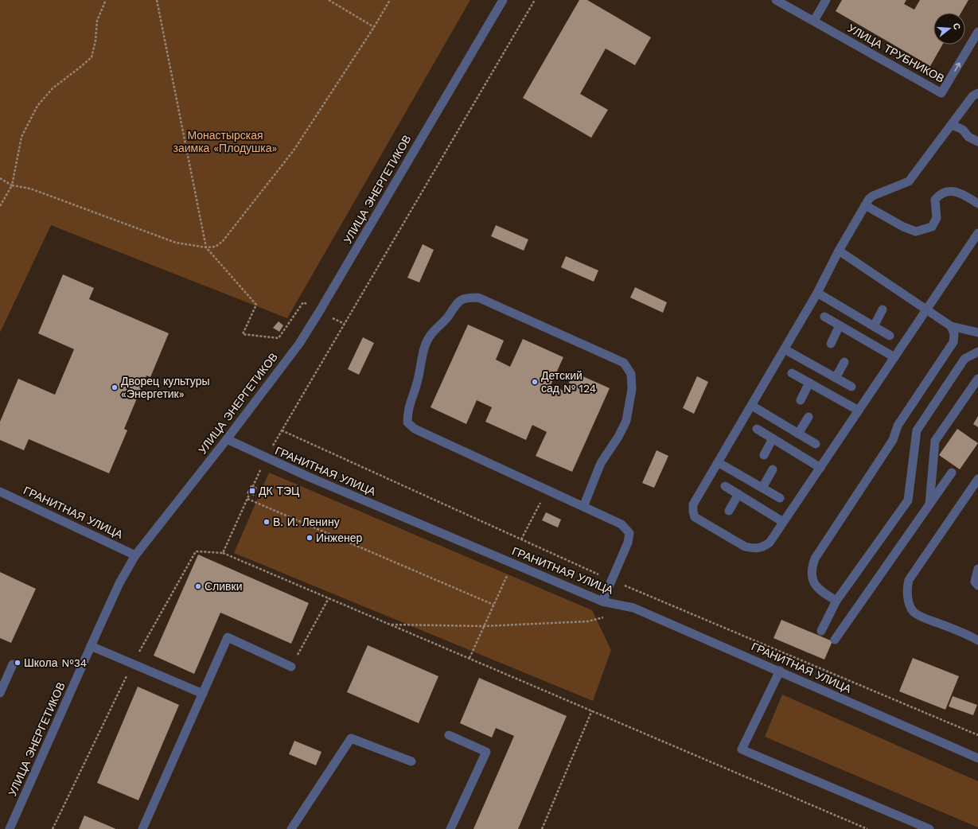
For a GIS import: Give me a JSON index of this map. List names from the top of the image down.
{
  "streets": {
    "street": ["УЛИЦА ТРУБНИКОВ", "УЛИЦА ЭНЕРГЕТИКОВ", "ГРАНИТНАЯ УЛИЦА"]
  },
  "crossings": [
    ["УЛИЦА ЭНЕРГЕТИКОВ", "ГРАНИТНАЯ УЛИЦА"]
  ],
  "parks": ["Монастырская заимка «Плодушка»"],
  "places": {
    "other": [
      "Детский сад № 124",
      "Дворец культуры «Энергетик»",
      "В. И. Ленину",
      "Инженер",
      "Сливки",
      "Школа №34"
    ],
    "transit": ["ДК ТЭЦ"]
  },
  "north": "right"
}
